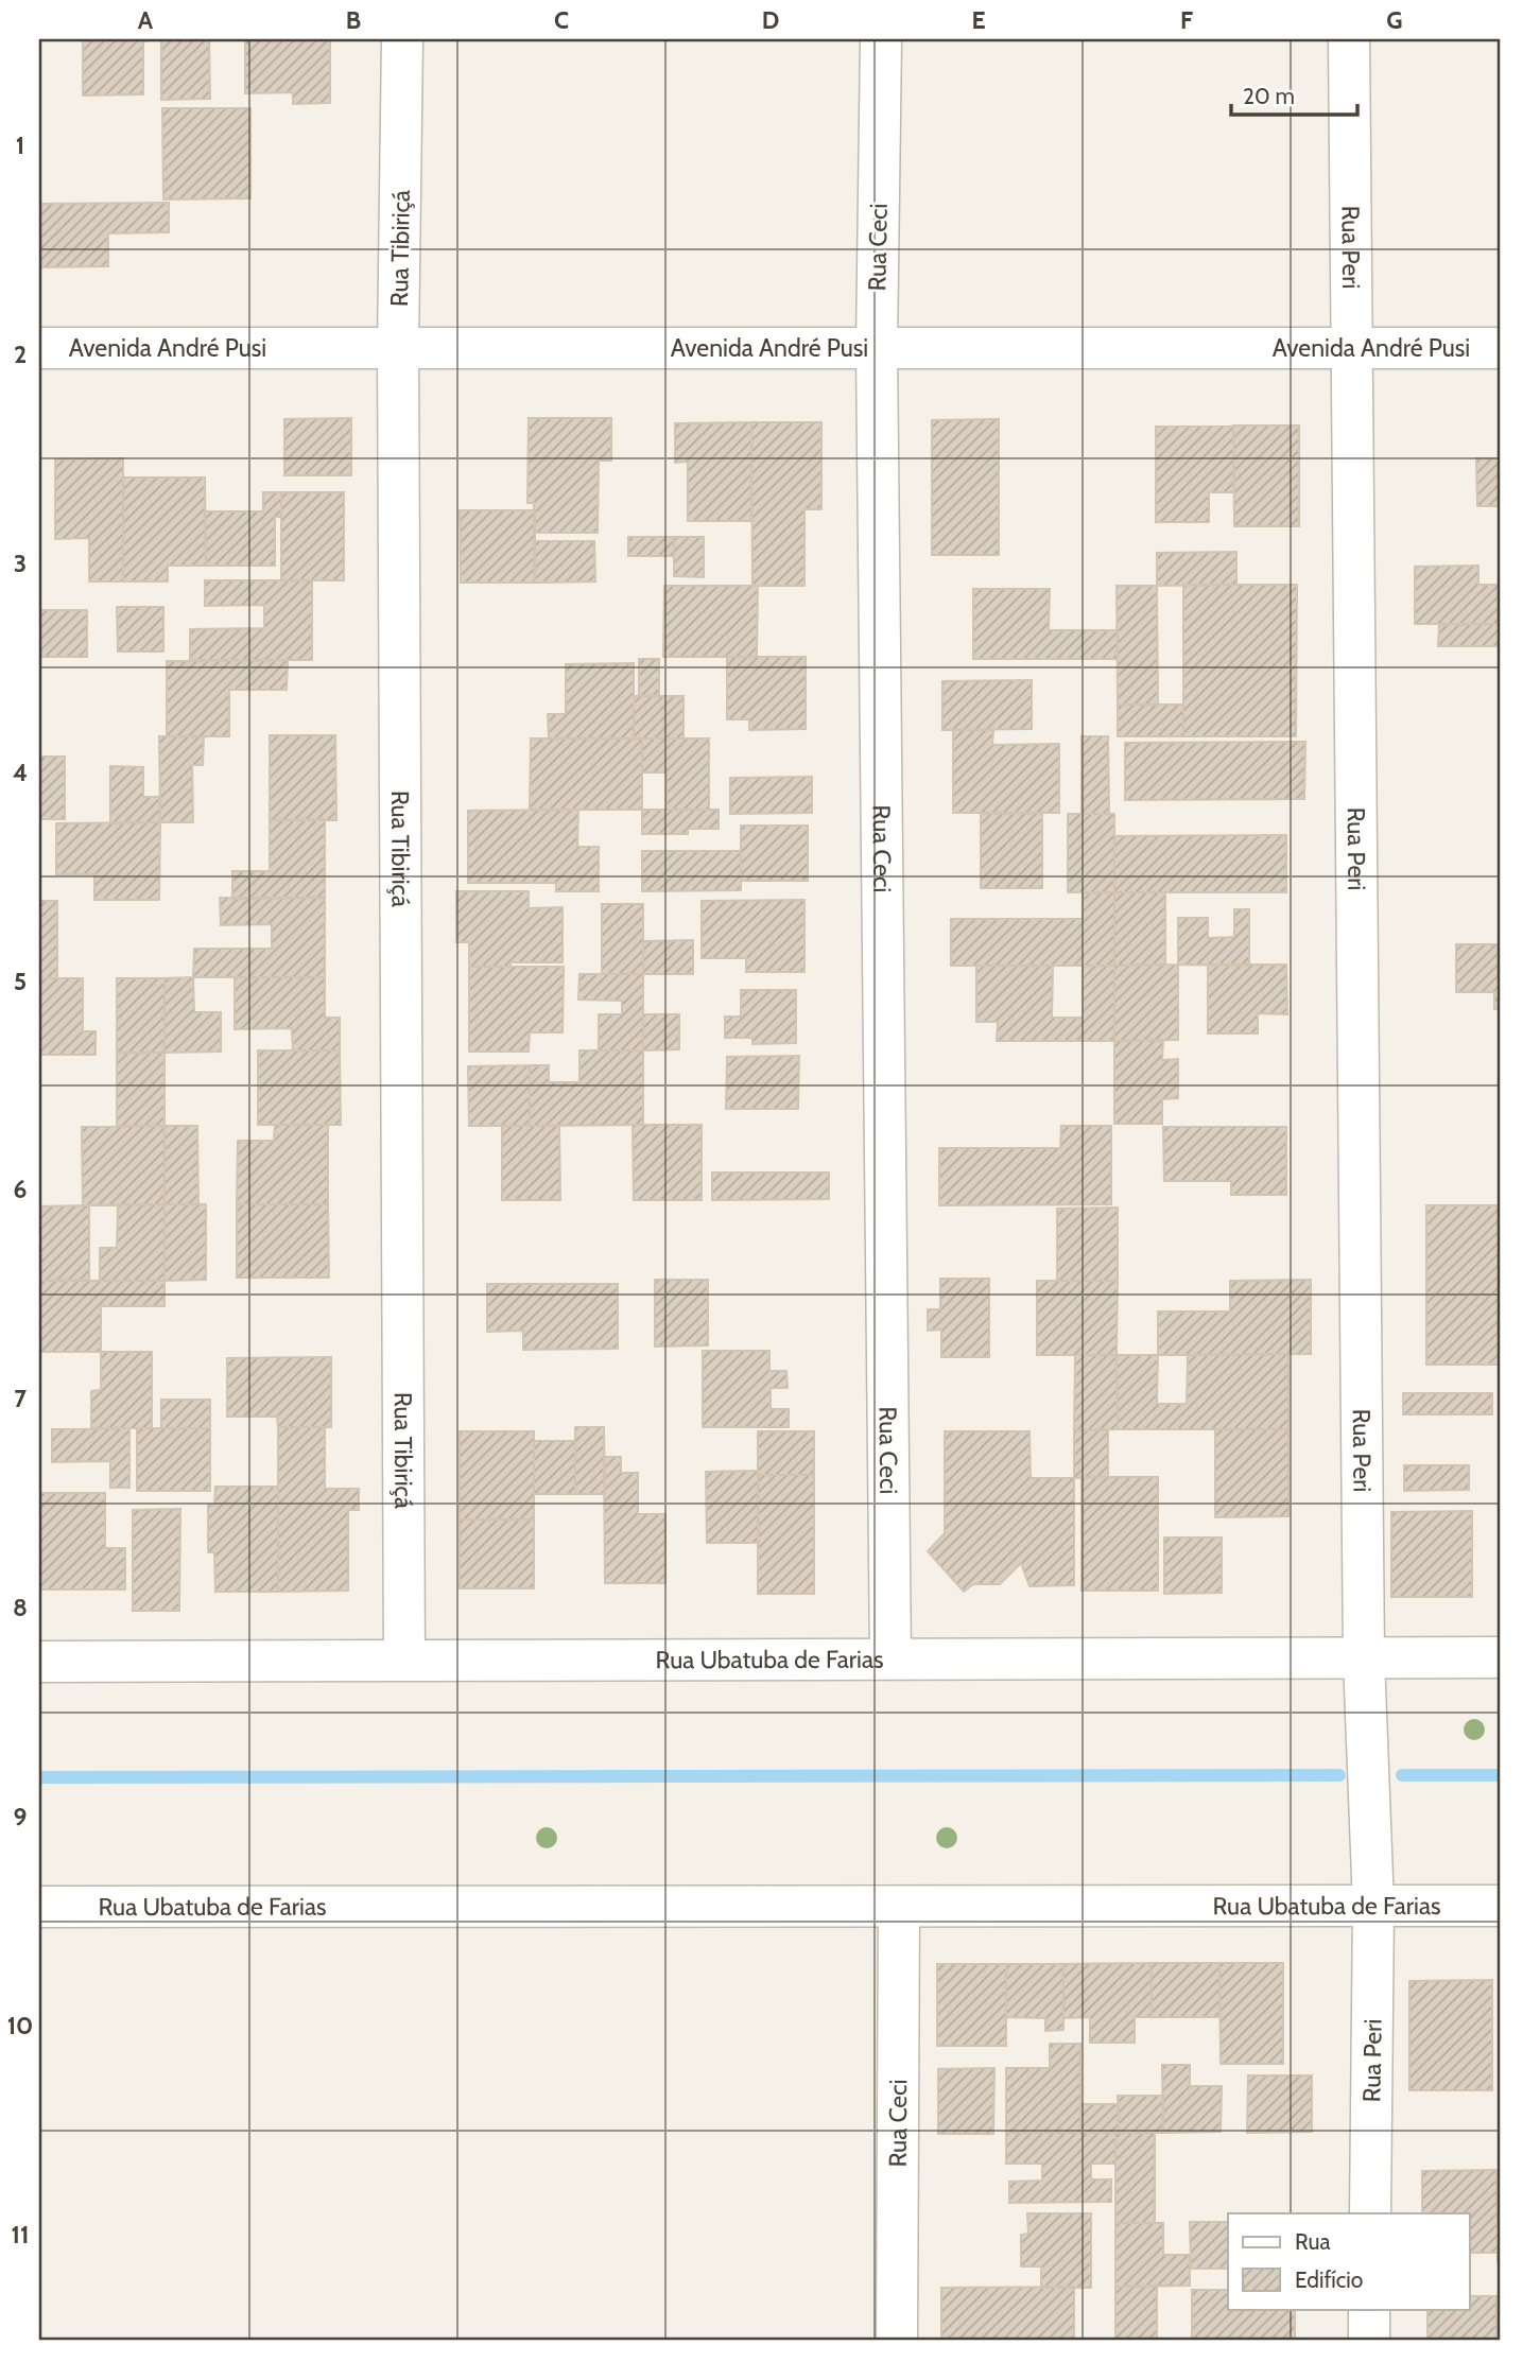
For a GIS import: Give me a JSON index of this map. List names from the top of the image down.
{
  "streets": {
    "street": [
      "Rua Ceci",
      "Rua Peri",
      "Rua Tibiriçá",
      "Avenida André Pusi",
      "Rua Ubatuba de Farias"
    ]
  },
  "crossings": [
    ["Rua Ceci", "Avenida André Pusi"],
    ["Rua Ceci", "Rua Ubatuba de Farias"],
    ["Rua Peri", "Avenida André Pusi"],
    ["Rua Peri", "Rua Ubatuba de Farias"],
    ["Rua Tibiriçá", "Avenida André Pusi"],
    ["Rua Tibiriçá", "Rua Ubatuba de Farias"]
  ],
  "legend": ["Rua", "Edifício"],
  "scale_bar": "20 m",
  "grid": {
    "columns": [
      "A",
      "B",
      "C",
      "D",
      "E",
      "F",
      "G"
    ],
    "rows": [
      "1",
      "2",
      "3",
      "4",
      "5",
      "6",
      "7",
      "8",
      "9",
      "10",
      "11"
    ]
  }
}
